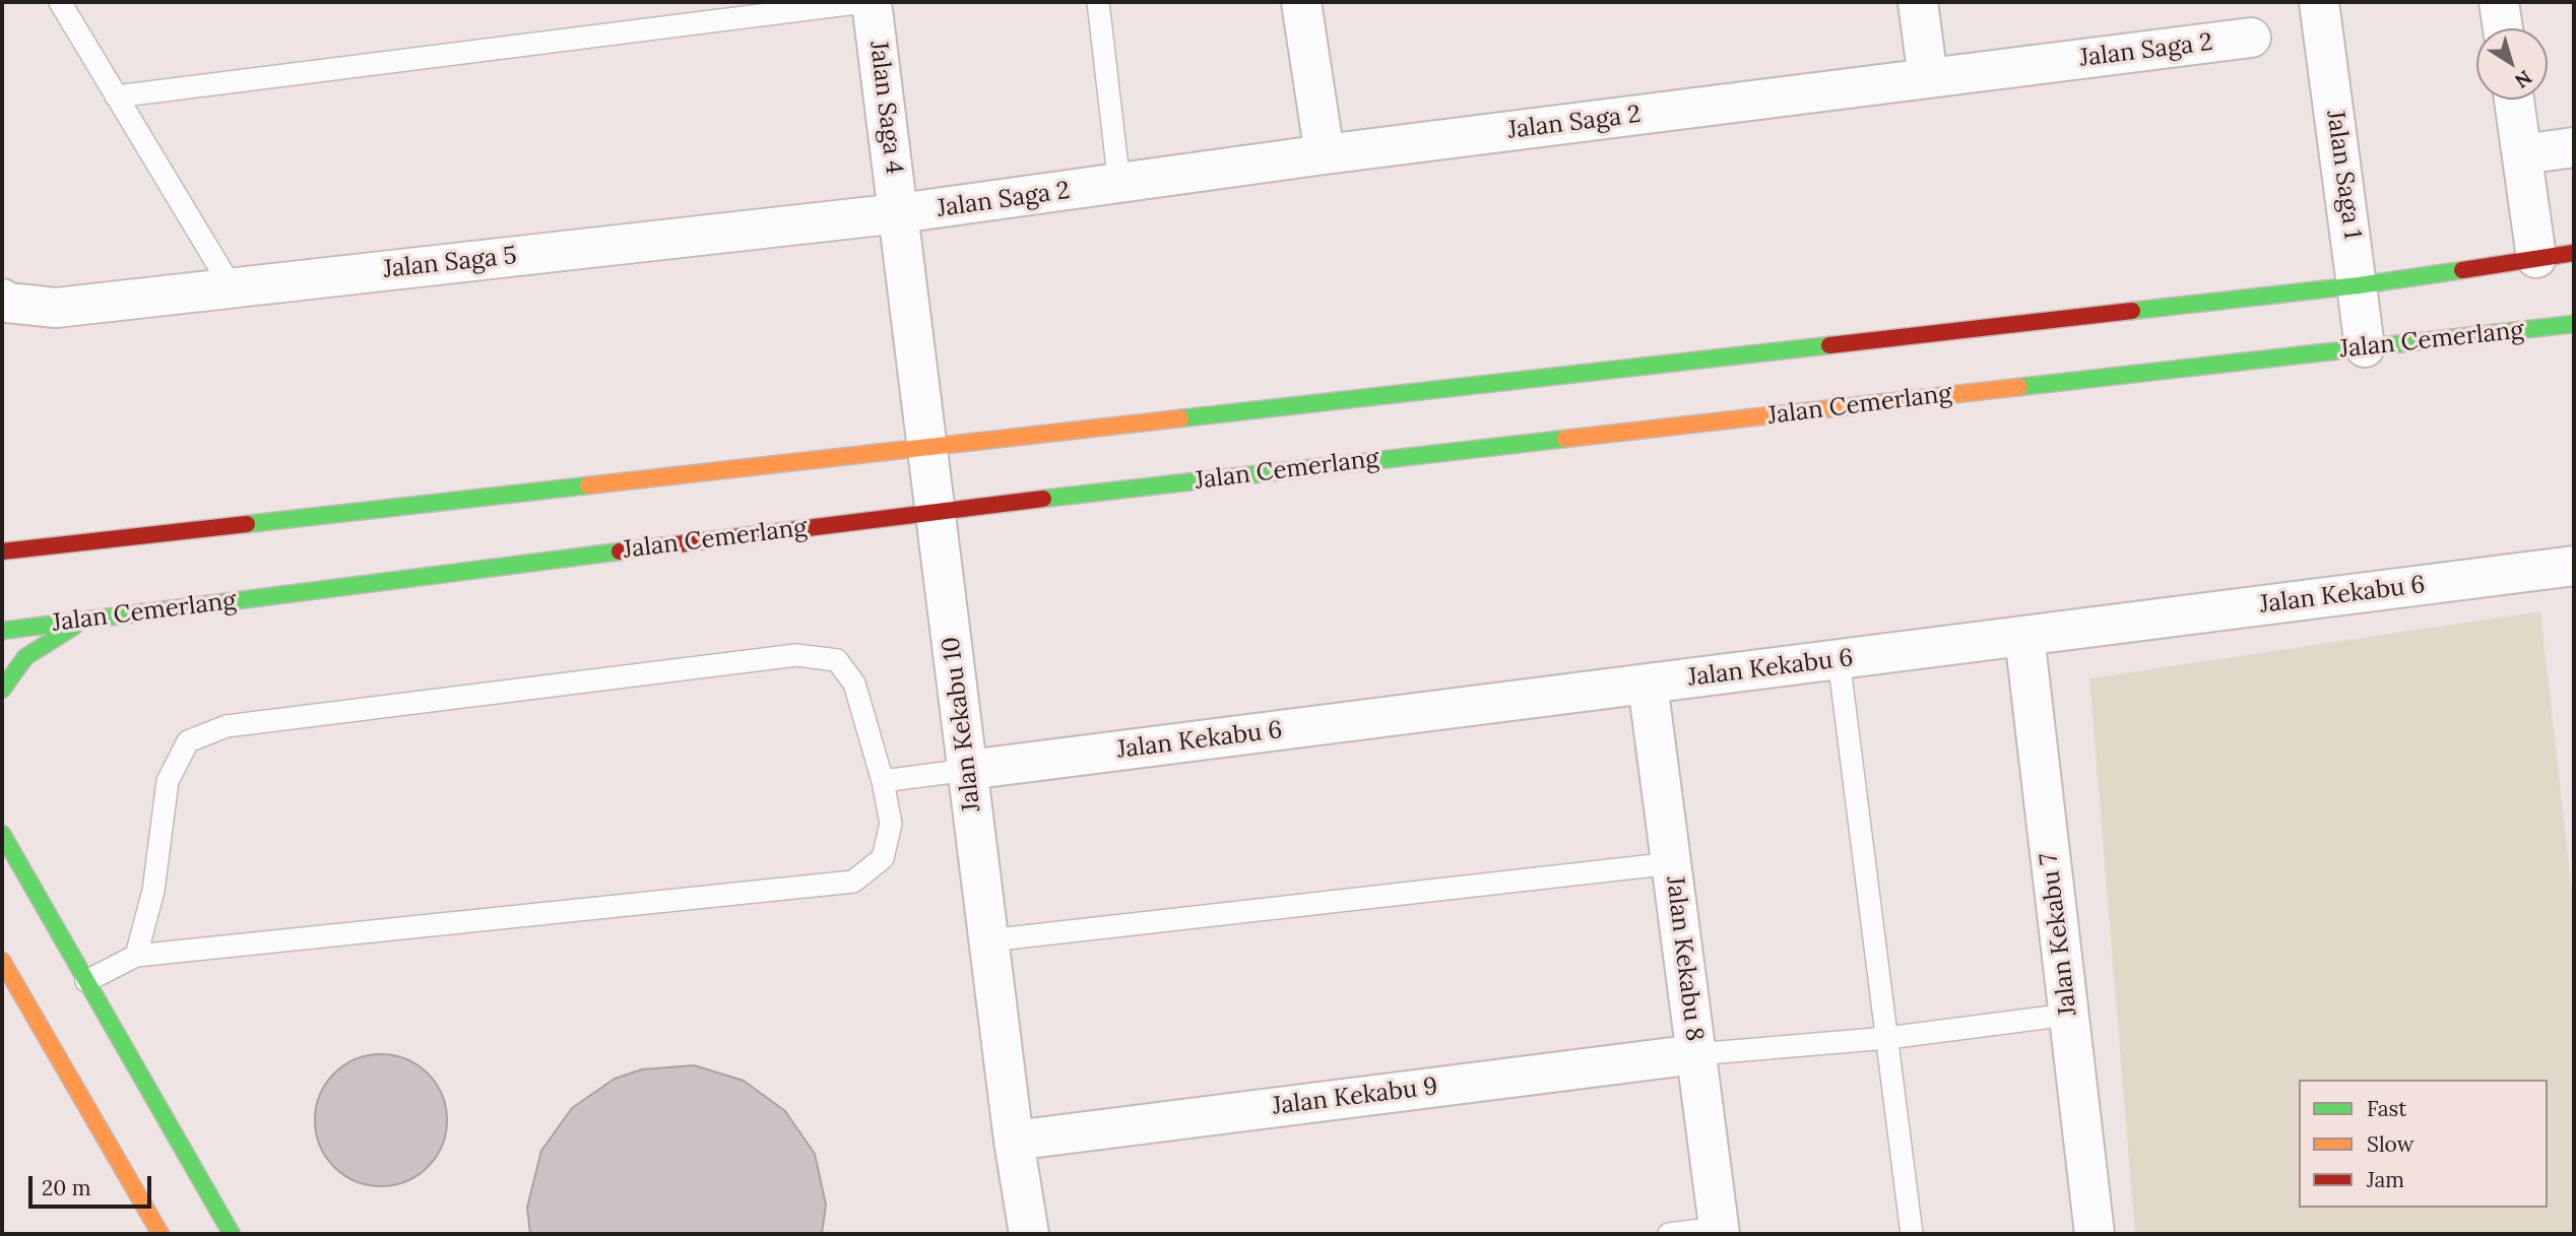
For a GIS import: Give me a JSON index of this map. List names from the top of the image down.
{
  "streets": {
    "main road": ["Jalan Cemerlang"],
    "street": [
      "Jalan Saga 2",
      "Jalan Saga 4",
      "Jalan Saga 1",
      "Jalan Saga 5",
      "Jalan Kekabu 6",
      "Jalan Kekabu 10",
      "Jalan Kekabu 7",
      "Jalan Kekabu 8",
      "Jalan Kekabu 9"
    ]
  },
  "crossings": [
    ["Jalan Saga 2", "Jalan Saga 4"],
    ["Jalan Saga 2", "Jalan Saga 5"],
    ["Jalan Saga 2", "Jalan Kekabu 10"],
    ["Jalan Saga 4", "Jalan Saga 5"],
    ["Jalan Saga 4", "Jalan Kekabu 10"],
    ["Jalan Saga 1", "Jalan Cemerlang"],
    ["Jalan Saga 5", "Jalan Kekabu 10"],
    ["Jalan Cemerlang", "Jalan Kekabu 10"],
    ["Jalan Kekabu 6", "Jalan Kekabu 10"],
    ["Jalan Kekabu 6", "Jalan Kekabu 7"],
    ["Jalan Kekabu 6", "Jalan Kekabu 8"],
    ["Jalan Kekabu 10", "Jalan Kekabu 9"],
    ["Jalan Kekabu 8", "Jalan Kekabu 9"]
  ],
  "legend": ["Fast", "Slow", "Jam"],
  "scale_bar": "20 m",
  "north": "bottom right"
}
